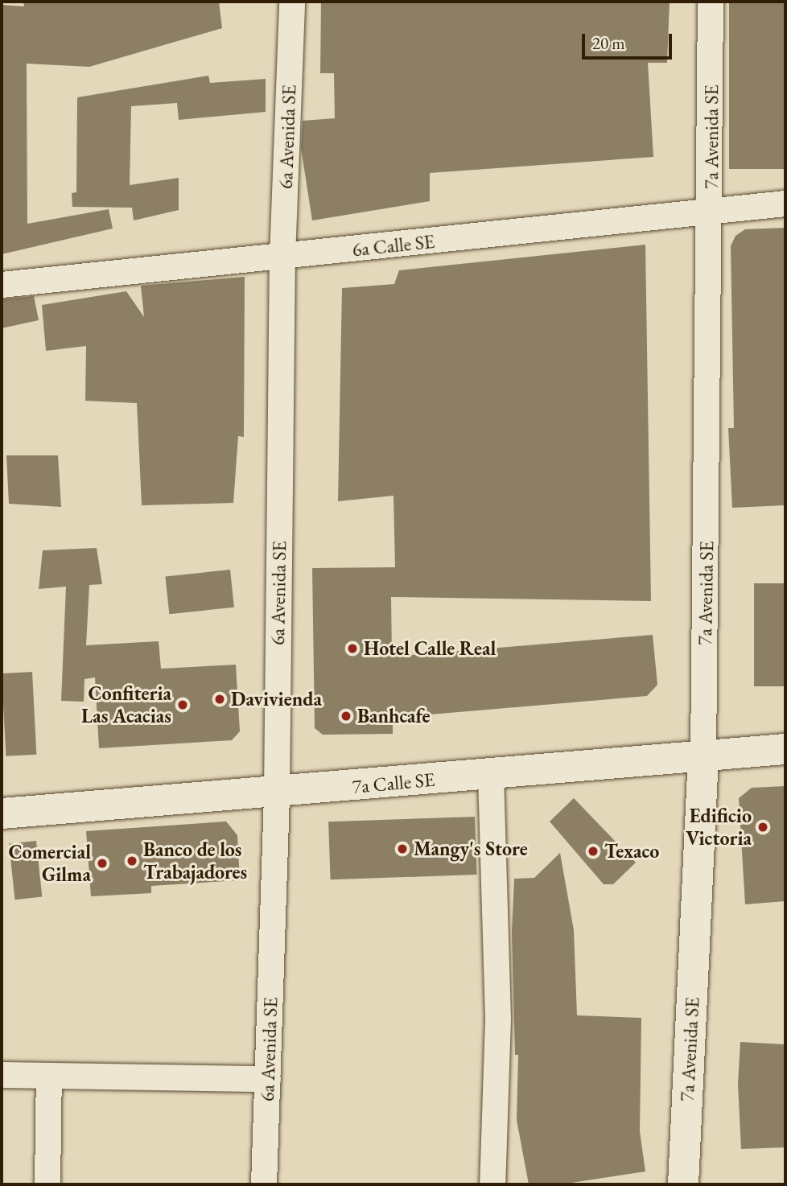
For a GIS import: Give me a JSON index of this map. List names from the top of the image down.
{
  "streets": {
    "main road": ["7a Avenida SE", "7a Calle SE"],
    "street": ["6a Avenida SE", "6a Calle SE"]
  },
  "crossings": [
    ["6a Avenida SE", "6a Calle SE"],
    ["6a Avenida SE", "7a Calle SE"],
    ["7a Avenida SE", "6a Calle SE"],
    ["7a Avenida SE", "7a Calle SE"]
  ],
  "places": [
    "Hotel Calle Real",
    "Davivienda",
    "Confiteria Las Acacias",
    "Banhcafe",
    "Edificio Victoria",
    "Mangy's Store",
    "Texaco",
    "Banco de los Trabajadores",
    "Comercial Gilma"
  ],
  "scale_bar": "20 m"
}
